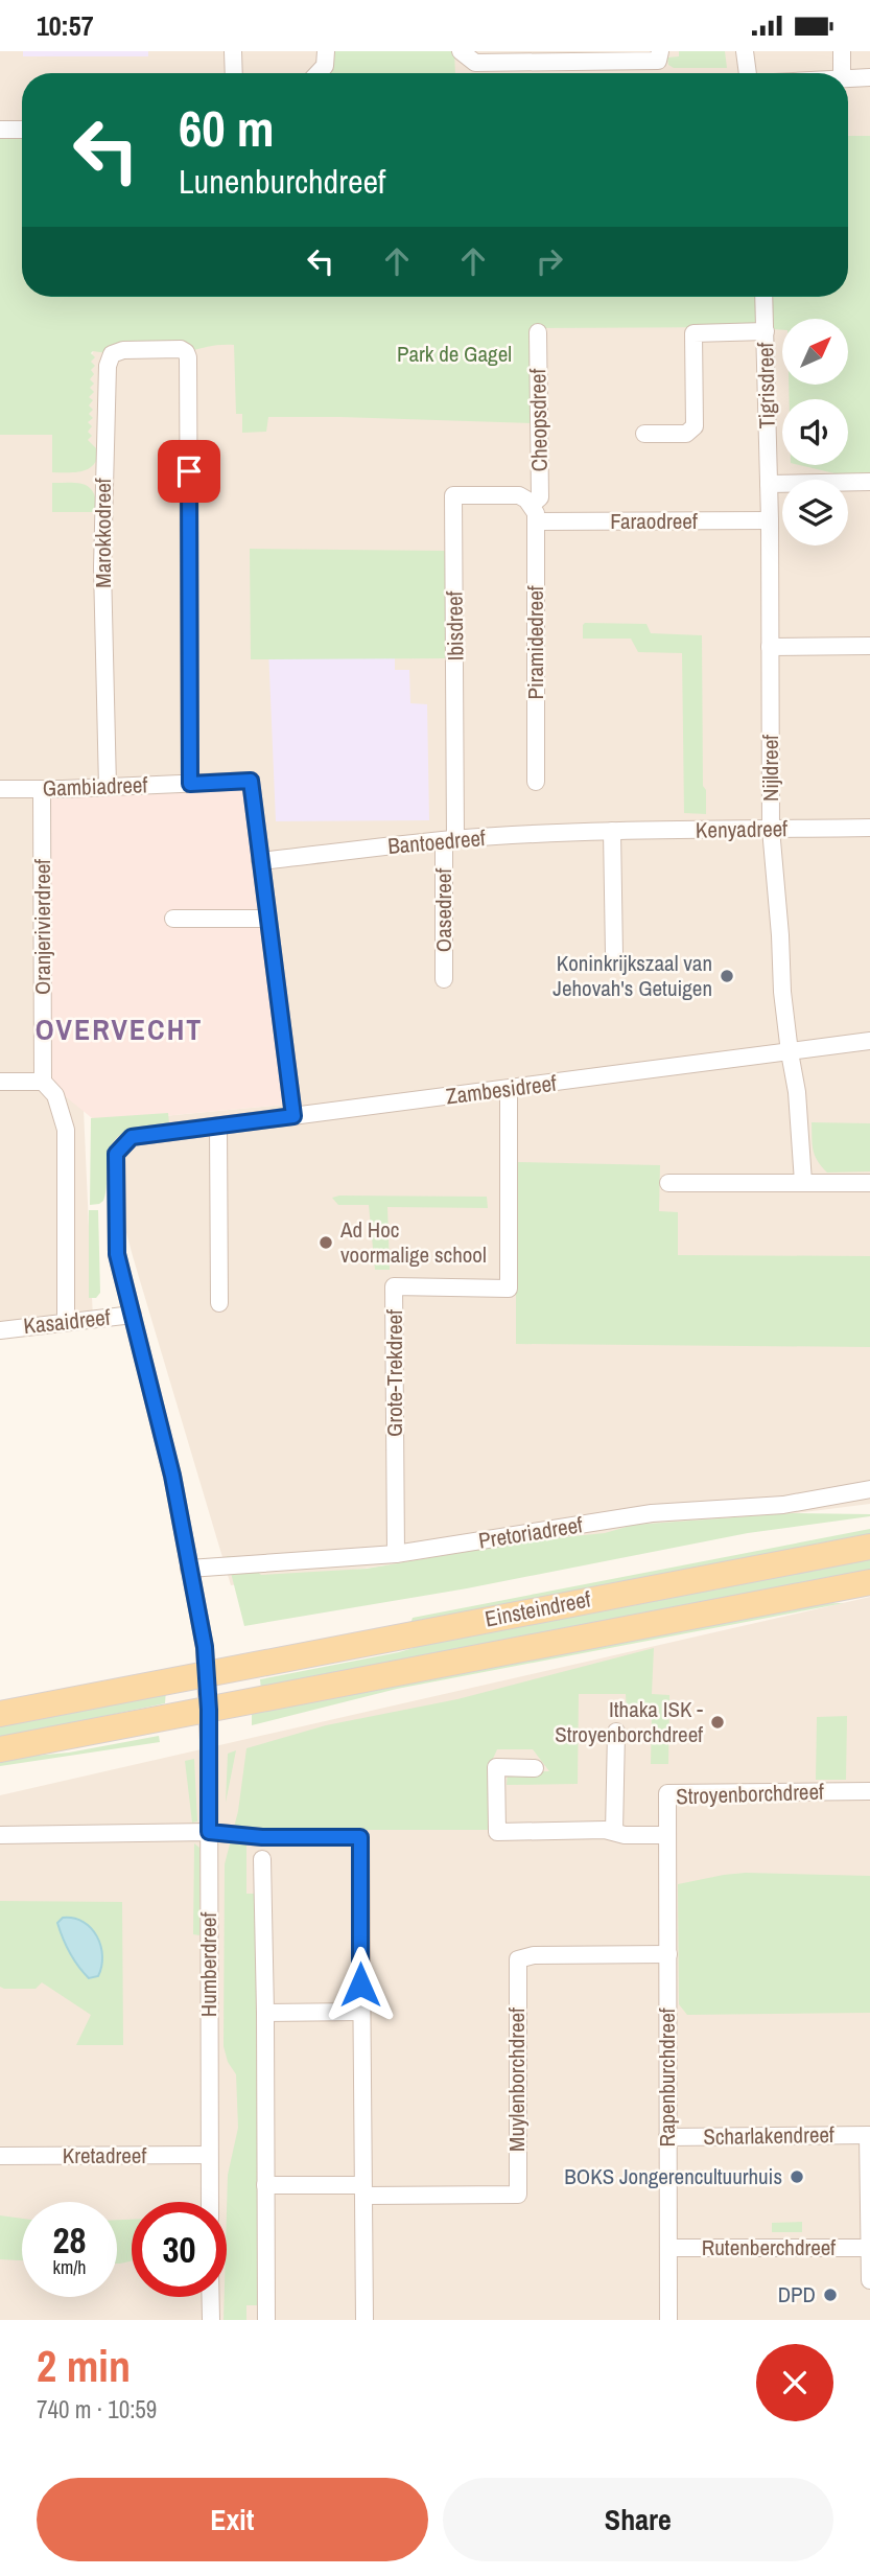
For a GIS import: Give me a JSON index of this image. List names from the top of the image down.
{
  "streets": {
    "main road": ["Einsteindreef"],
    "street": [
      "Tigrisdreef",
      "Cheopsdreef",
      "Faraodreef",
      "Marokkodreef",
      "Ibisdreef",
      "Piramidedreef",
      "Nijldreef",
      "Gambiadreef",
      "Kenyadreef",
      "Bantoedreef",
      "Oasedreef",
      "Oranjerivierdreef",
      "Zambesidreef",
      "Kasaidreef",
      "Grote-Trekdreef",
      "Pretoriadreef",
      "Stroyenborchdreef",
      "Humberdreef",
      "Rapenburchdreef",
      "Muylenborchdreef",
      "Scharlakendreef",
      "Kretadreef",
      "Rutenberchdreef"
    ]
  },
  "crossings": [
    ["Tigrisdreef", "Nijldreef"],
    ["Cheopsdreef", "Ibisdreef"],
    ["Cheopsdreef", "Piramidedreef"],
    ["Faraodreef", "Piramidedreef"],
    ["Faraodreef", "Nijldreef"],
    ["Marokkodreef", "Gambiadreef"],
    ["Ibisdreef", "Piramidedreef"],
    ["Ibisdreef", "Bantoedreef"],
    ["Ibisdreef", "Oasedreef"],
    ["Nijldreef", "Kenyadreef"],
    ["Nijldreef", "Zambesidreef"],
    ["Gambiadreef", "Bantoedreef"],
    ["Gambiadreef", "Oranjerivierdreef"],
    ["Kenyadreef", "Bantoedreef"],
    ["Bantoedreef", "Oasedreef"],
    ["Oranjerivierdreef", "Kasaidreef"],
    ["Zambesidreef", "Kasaidreef"],
    ["Zambesidreef", "Grote-Trekdreef"],
    ["Grote-Trekdreef", "Pretoriadreef"],
    ["Einsteindreef", "Humberdreef"],
    ["Stroyenborchdreef", "Rapenburchdreef"],
    ["Humberdreef", "Kretadreef"],
    ["Rapenburchdreef", "Muylenborchdreef"],
    ["Rapenburchdreef", "Scharlakendreef"],
    ["Rapenburchdreef", "Rutenberchdreef"]
  ],
  "districts": ["OVERVECHT"],
  "parks": ["Park de Gagel"],
  "places": [
    "Koninkrijkszaal van Jehovah's Getuigen",
    "Ad Hoc voormalige school",
    "Ithaka ISK - Stroyenborchdreef",
    "BOKS Jongerencultuurhuis",
    "DPD"
  ],
  "north": "top right",
  "page": {
    "status": "10:57",
    "turn": ["60 m", "Lunenburchdreef"],
    "speed": "28 km/h",
    "limit": "30",
    "heading": ["2 min", "740 m · 10:59"],
    "buttons": ["Exit", "Share"]
  }
}
